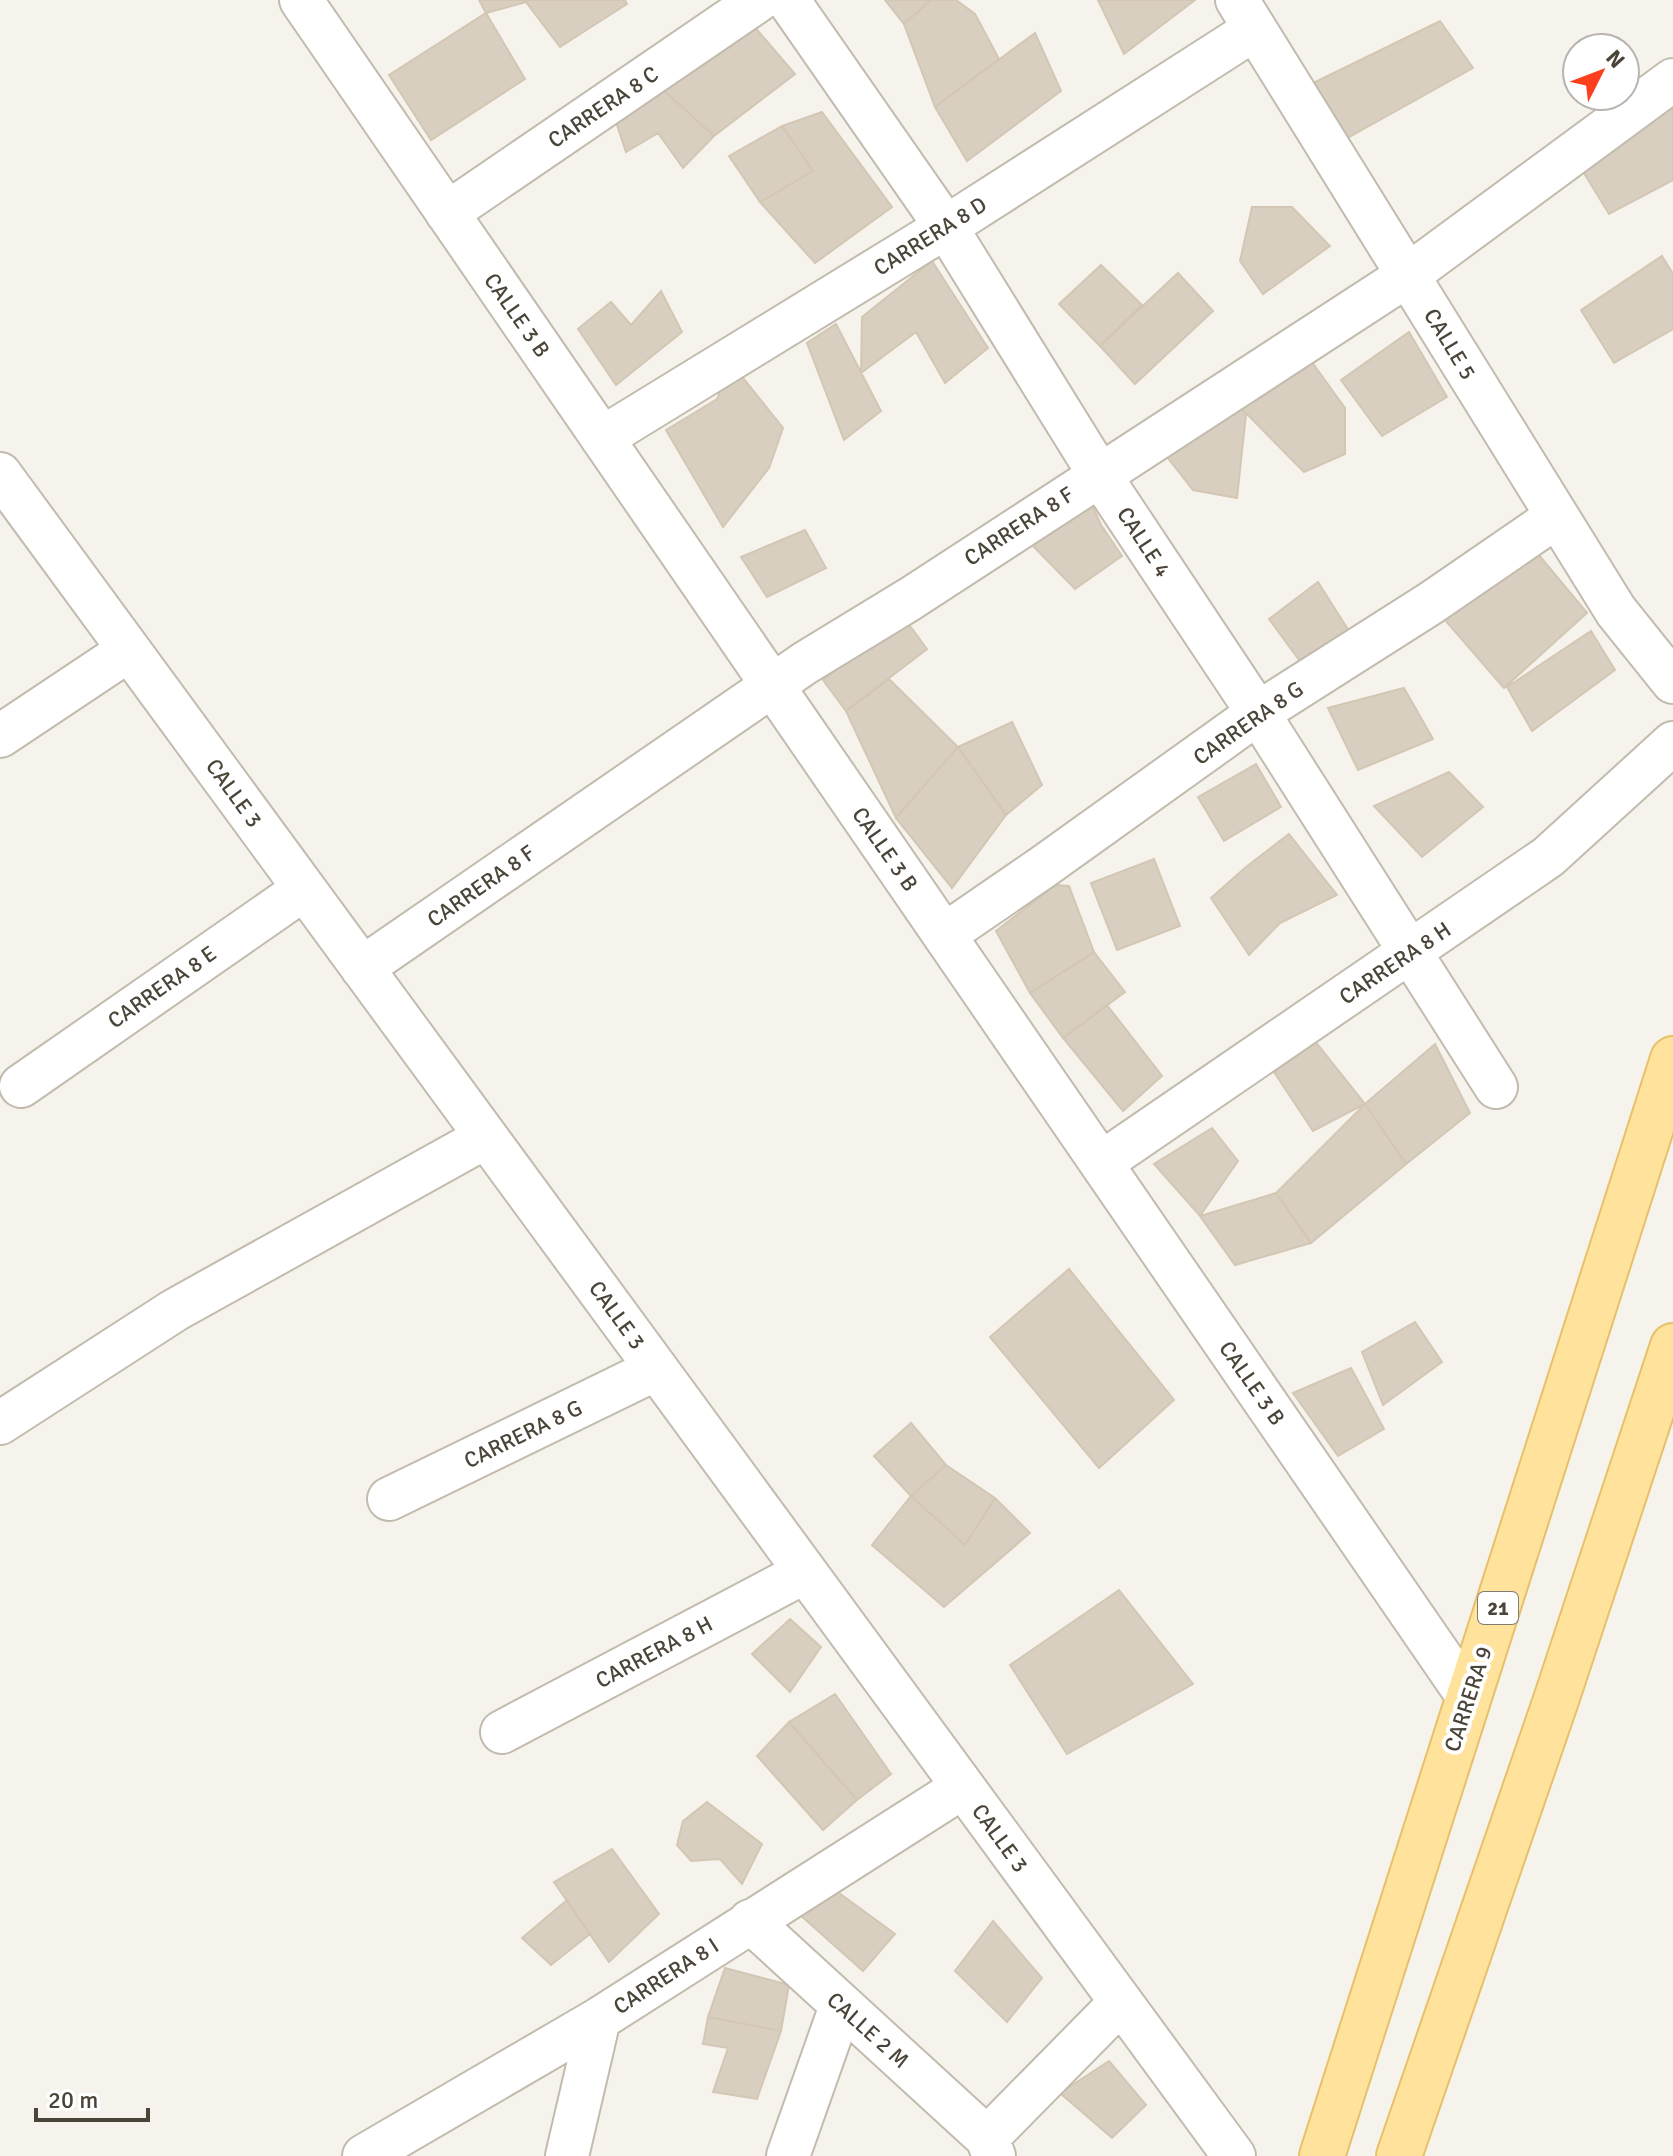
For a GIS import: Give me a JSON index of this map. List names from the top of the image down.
{
  "streets": {
    "main road": ["21", "CARRERA 9"],
    "street": [
      "CARRERA 8 C",
      "CARRERA 8 D",
      "CALLE 3 B",
      "CALLE 5",
      "CARRERA 8 F",
      "CALLE 4",
      "CARRERA 8 G",
      "CALLE 3",
      "CARRERA 8 H",
      "CARRERA 8 E",
      "CARRERA 8 I",
      "CALLE 2 M"
    ]
  },
  "crossings": [
    ["CARRERA 8 C", "CALLE 3 B"],
    ["CARRERA 8 D", "CALLE 3 B"],
    ["CARRERA 8 D", "CALLE 5"],
    ["CARRERA 8 D", "CALLE 4"],
    ["CALLE 3 B", "CARRERA 8 F"],
    ["CALLE 3 B", "CARRERA 8 G"],
    ["CALLE 3 B", "CARRERA 8 H"],
    ["CALLE 3 B", "CARRERA 9"],
    ["CALLE 5", "CARRERA 8 F"],
    ["CALLE 5", "CARRERA 8 G"],
    ["CARRERA 8 F", "CALLE 4"],
    ["CARRERA 8 F", "CALLE 3"],
    ["CALLE 4", "CARRERA 8 G"],
    ["CALLE 4", "CARRERA 8 H"],
    ["CARRERA 8 G", "CALLE 3"],
    ["CALLE 3", "CARRERA 8 H"],
    ["CALLE 3", "CARRERA 8 E"],
    ["CALLE 3", "CARRERA 8 I"],
    ["CARRERA 8 I", "CALLE 2 M"]
  ],
  "scale_bar": "20 m",
  "north": "top right"
}
